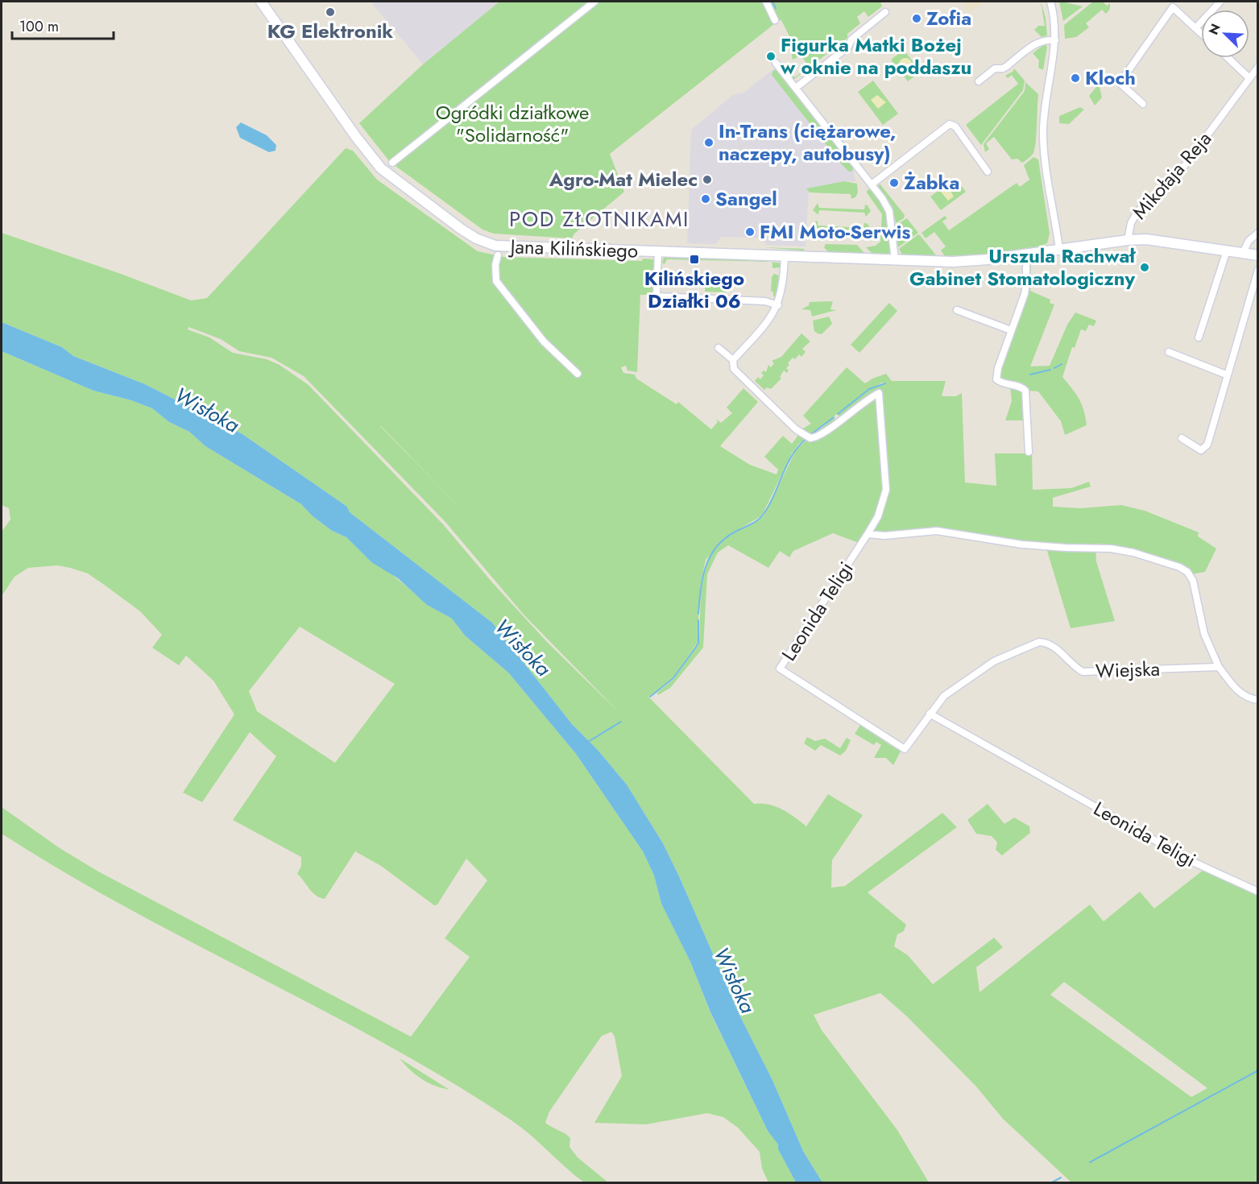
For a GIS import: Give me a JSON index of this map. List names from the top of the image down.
{
  "streets": {
    "street": [
      "Mikołaja Reja",
      "Jana Kilińskiego",
      "Leonida Teligi",
      "Wiejska"
    ]
  },
  "crossings": [
    ["Mikołaja Reja", "Jana Kilińskiego"],
    ["Leonida Teligi", "Wiejska"]
  ],
  "districts": ["POD ZŁOTNIKAMI"],
  "water": ["Wisłoka"],
  "parks": ["Ogródki działkowe \"Solidarność\""],
  "places": {
    "other": [
      "KG Elektronik",
      "Zofia",
      "Figurka Matki Bożej w oknie na poddaszu",
      "Kloch",
      "In-Trans (ciężarowe, naczepy, autobusy)",
      "Agro-Mat Mielec",
      "Żabka",
      "Sangel",
      "FMI Moto-Serwis",
      "Urszula Rachwał Gabinet Stomatologiczny"
    ],
    "transit": ["Kilińskiego Działki 06"]
  },
  "scale_bar": "100 m",
  "north": "top left"
}
